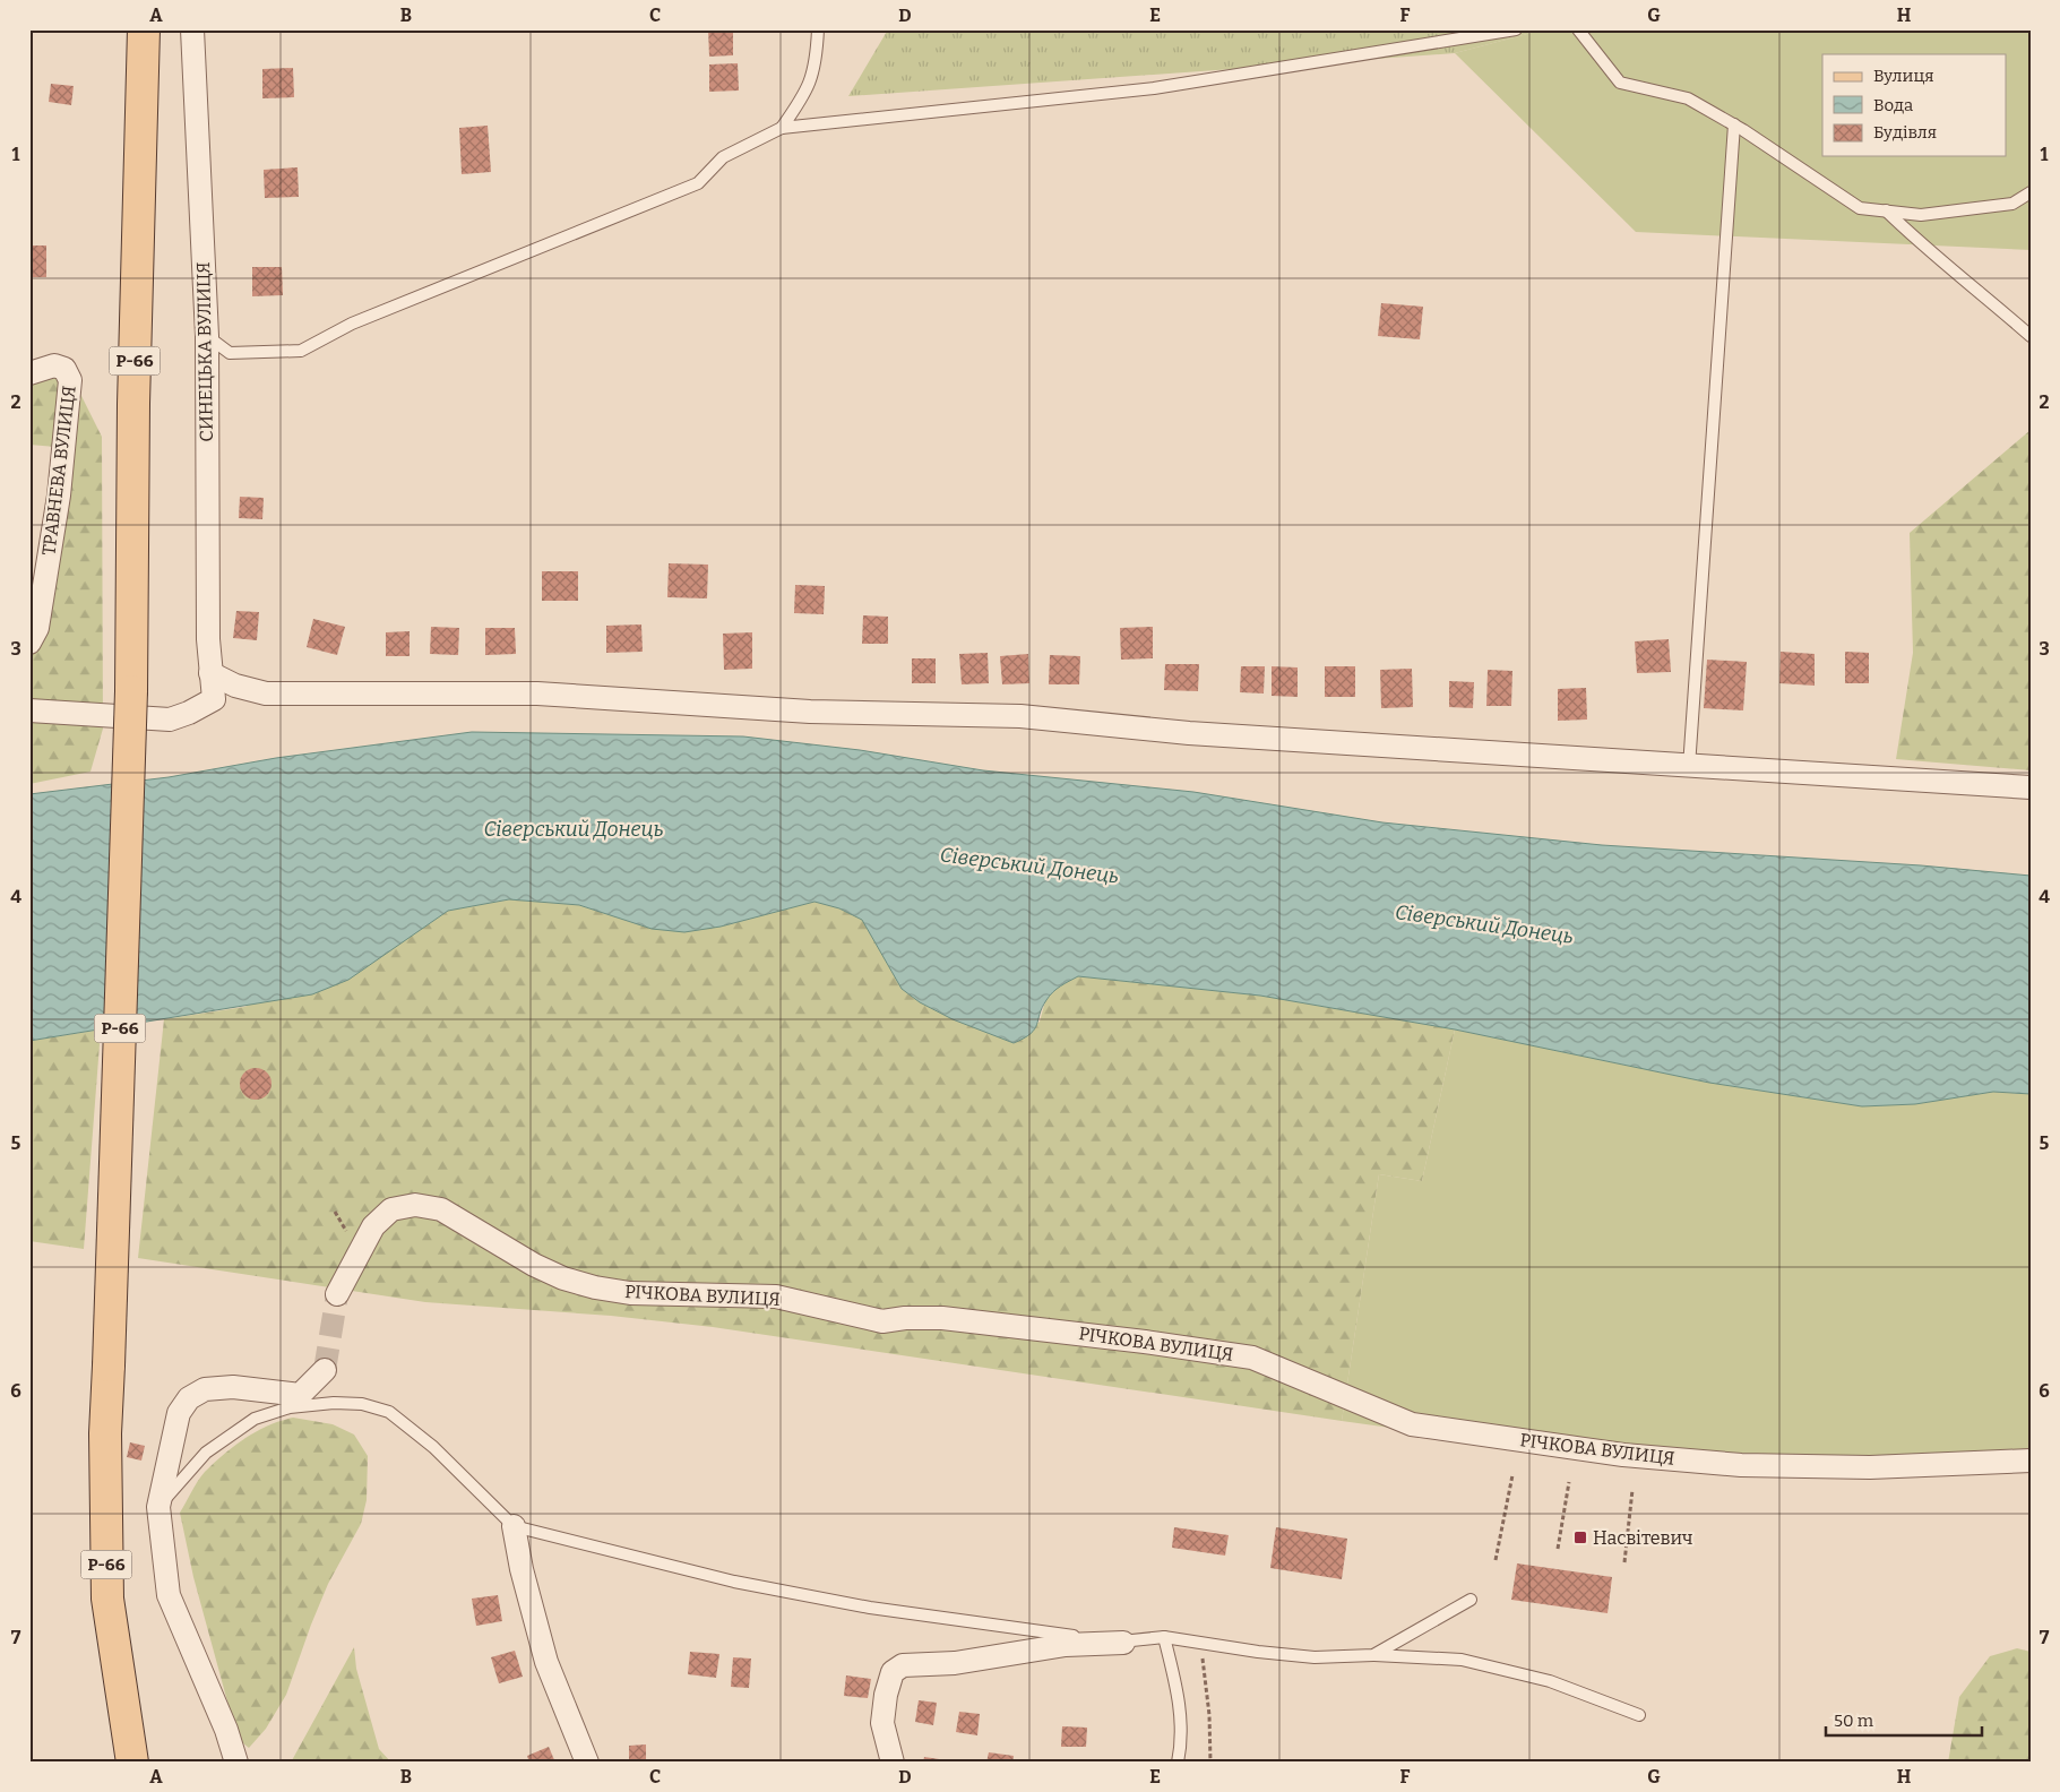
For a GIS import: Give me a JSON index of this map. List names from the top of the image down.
{
  "streets": {
    "main road": ["Р-66"],
    "street": ["СИНЕЦЬКА ВУЛИЦЯ", "ТРАВНЕВА ВУЛИЦЯ", "РІЧКОВА ВУЛИЦЯ"]
  },
  "water": ["Сіверський Донець"],
  "places": {
    "transit": ["Насвітевич"]
  },
  "legend": ["Вулиця", "Вода", "Будівля"],
  "scale_bar": "50 m",
  "grid": {
    "columns": [
      "A",
      "B",
      "C",
      "D",
      "E",
      "F",
      "G",
      "H"
    ],
    "rows": [
      "1",
      "2",
      "3",
      "4",
      "5",
      "6",
      "7"
    ]
  }
}
